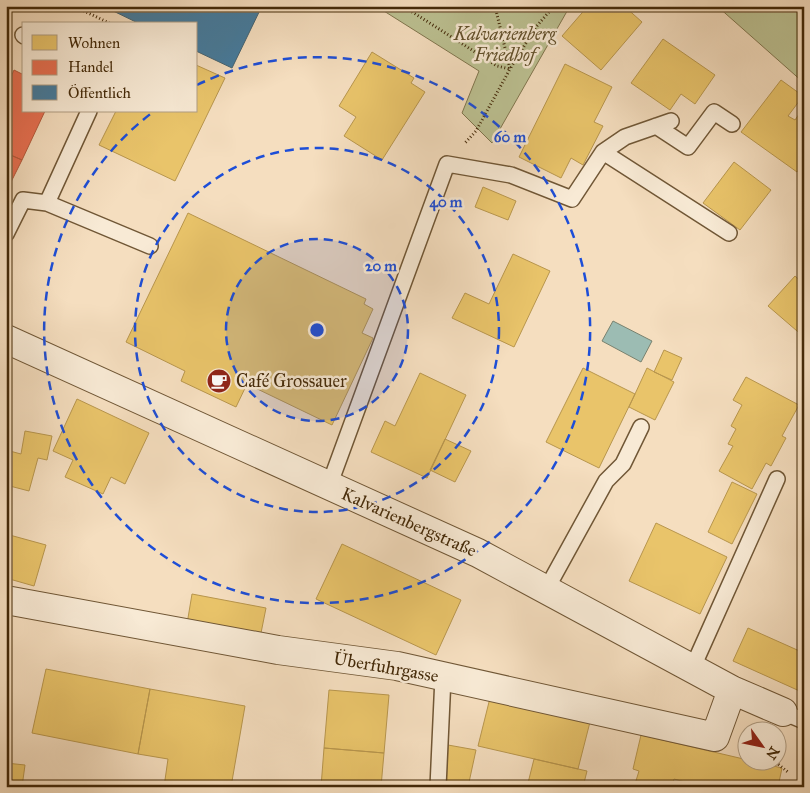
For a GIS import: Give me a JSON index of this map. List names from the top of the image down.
{
  "streets": {
    "street": ["Kalvarienbergstraße", "Überfuhrgasse"]
  },
  "crossings": [
    ["Kalvarienbergstraße", "Überfuhrgasse"]
  ],
  "parks": ["Kalvarienberg Friedhof"],
  "places": {
    "cafe": ["Café Grossauer"]
  },
  "legend": ["Wohnen", "Handel", "Öffentlich"],
  "north": "bottom right",
  "rings": ["60 m", "40 m", "20 m"]
}
